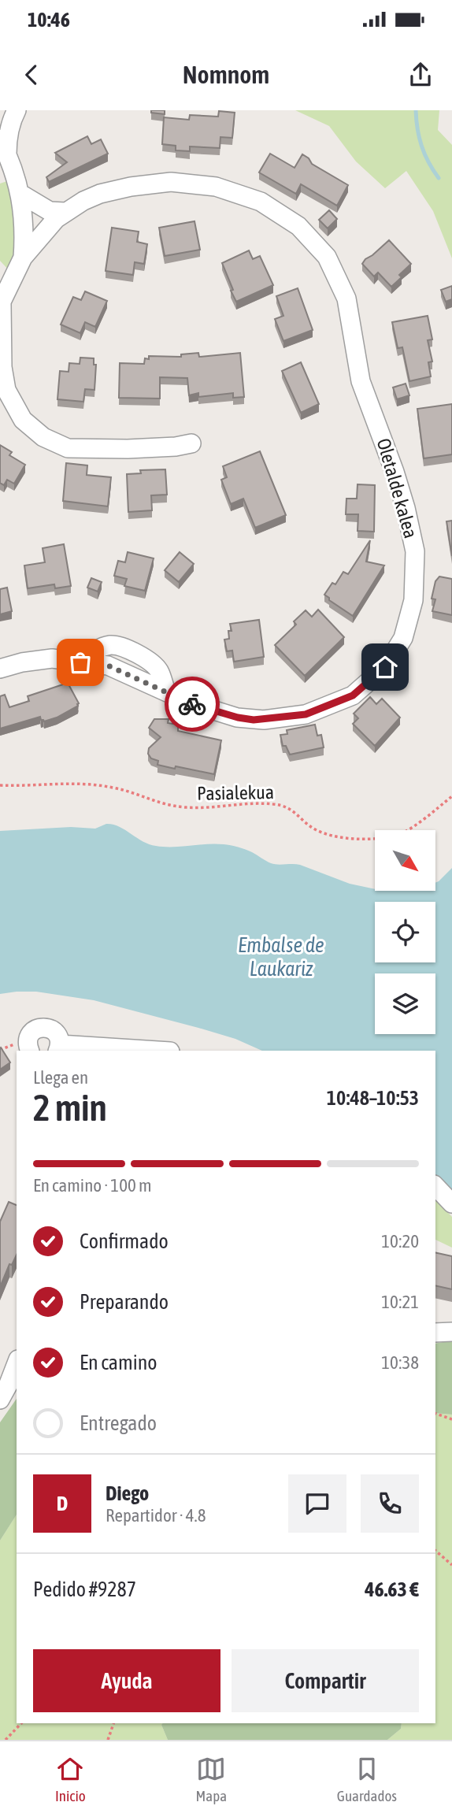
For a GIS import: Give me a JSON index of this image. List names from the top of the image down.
{
  "streets": {
    "street": ["Oletalde kalea"],
    "path": ["Pasialekua"]
  },
  "water": ["Embalse de Laukariz"],
  "north": "bottom right",
  "page": {
    "status": "10:46",
    "header": "Nomnom",
    "heading": ["2 min", "Llega en", "10:48–10:53"],
    "panel": [
      "Diego",
      "Repartidor · 4.8",
      "Pedido #9287",
      "46.63 €"
    ],
    "bar": "En camino · 100 m",
    "list": [
      ["Confirmado", "10:20"],
      ["Preparando", "10:21"],
      ["En camino", "10:38"],
      "Entregado"
    ],
    "round": "D",
    "buttons": ["Ayuda", "Compartir"],
    "tabs": ["Inicio", "Mapa", "Guardados"]
  }
}
